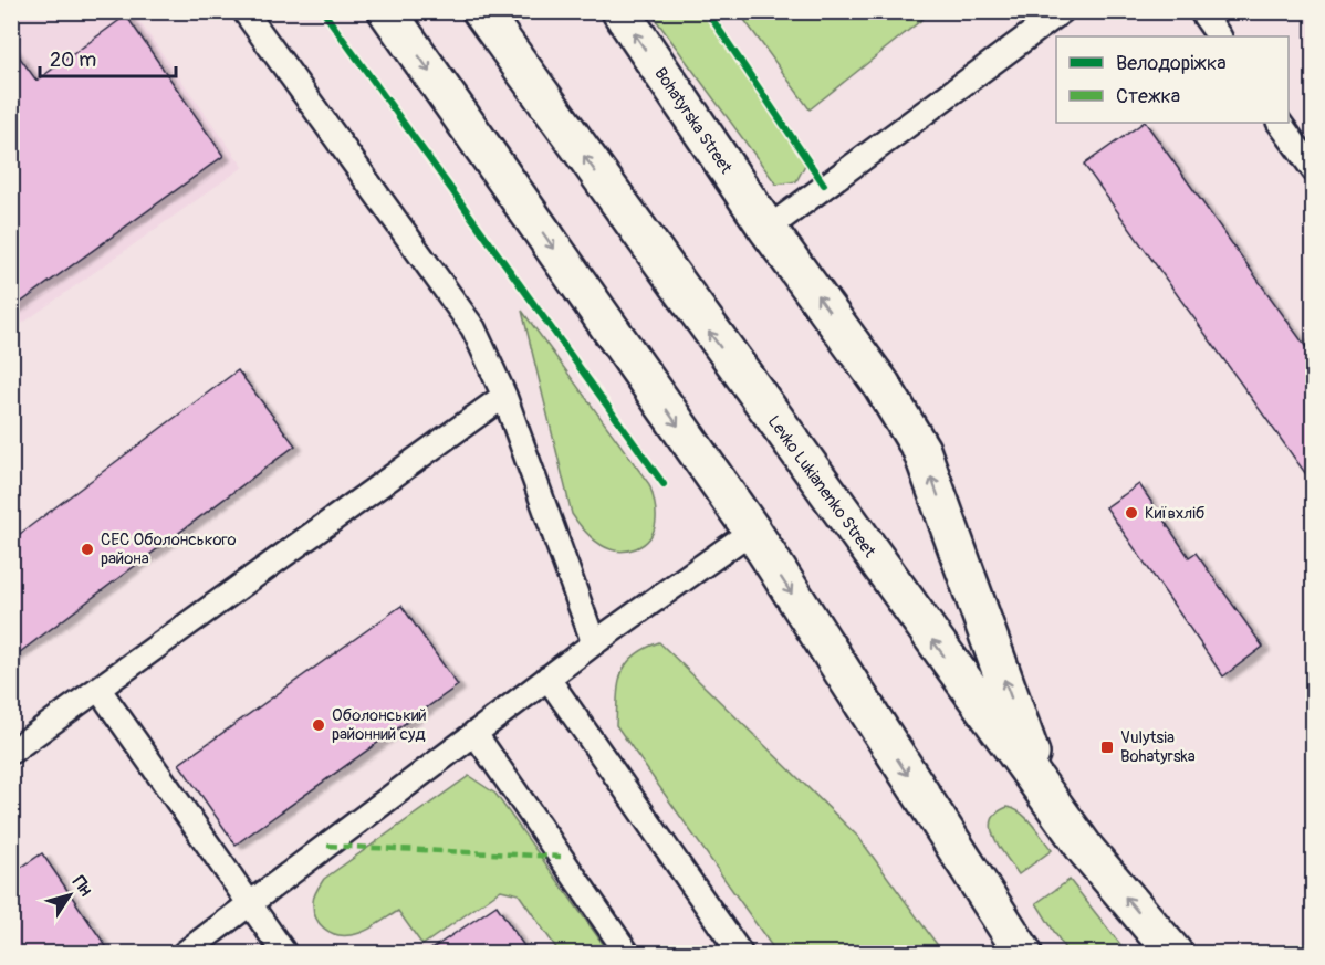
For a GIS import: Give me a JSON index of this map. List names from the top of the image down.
{
  "streets": {
    "main road": ["Bohatyrska Street", "Levko Lukianenko Street"]
  },
  "crossings": [
    ["Bohatyrska Street", "Levko Lukianenko Street"]
  ],
  "places": {
    "other": ["Київхліб", "СЕС Оболонського района", "Оболонський районний суд"],
    "transit": ["Vulytsia Bohatyrska"]
  },
  "legend": ["Велодоріжка", "Стежка"],
  "scale_bar": "20 m",
  "north": "top right"
}
